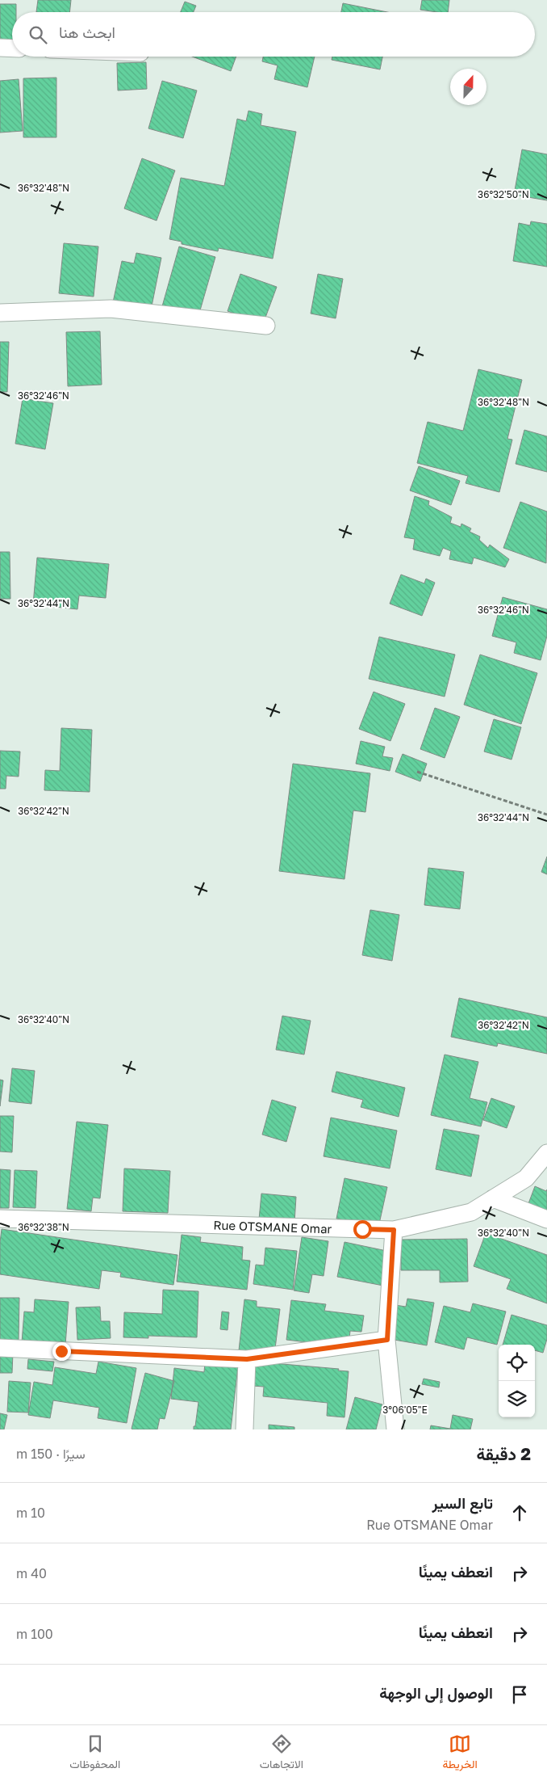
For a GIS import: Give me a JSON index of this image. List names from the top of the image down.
{
  "streets": {
    "street": ["Rue OTSMANE Omar"]
  },
  "north": "top",
  "page": {
    "search": "ابحث هنا",
    "heading": ["2 دقيقة", "سيرًا · 150 m"],
    "list": [
      ["تابع السير", "Rue OTSMANE Omar", "10 m"],
      ["انعطف يمينًا", "40 m"],
      ["انعطف يمينًا", "100 m"],
      "الوصول إلى الوجهة"
    ],
    "nav": ["الخريطة", "الاتجاهات", "المحفوظات"]
  },
  "coordinates": [
    "36°32'48\"N",
    "36°32'50\"N",
    "36°32'46\"N",
    "36°32'44\"N",
    "36°32'42\"N",
    "36°32'40\"N",
    "36°32'38\"N",
    "3°06'05\"E"
  ]
}
